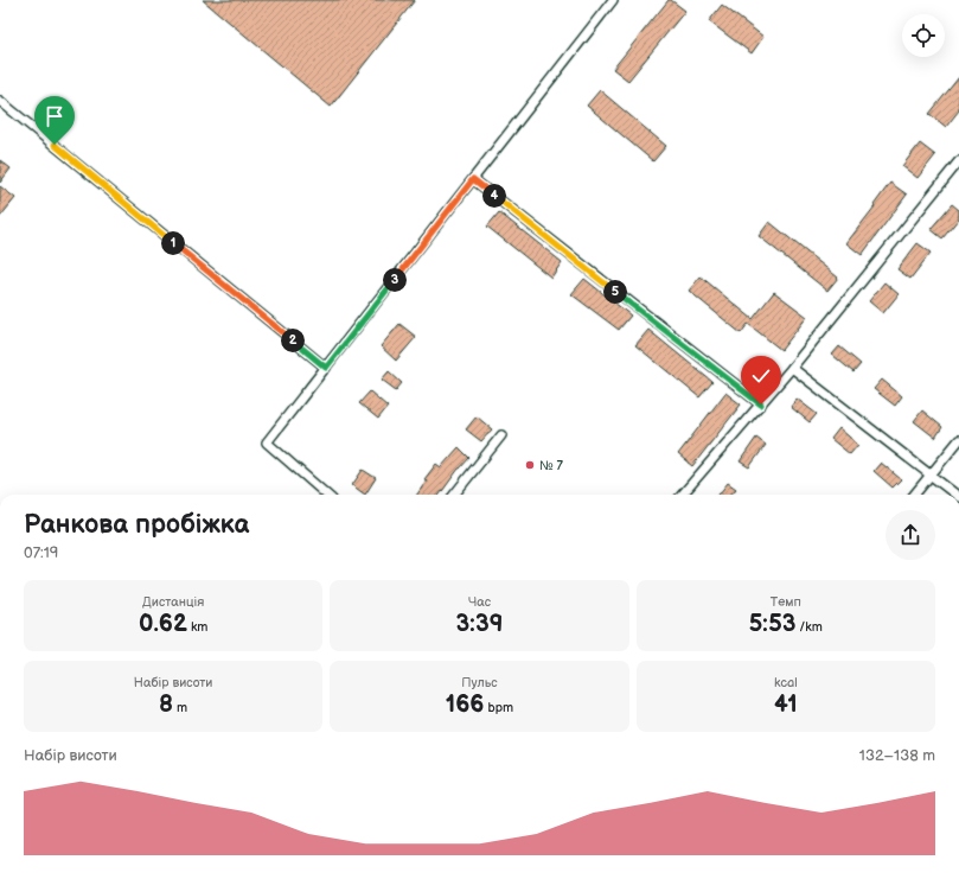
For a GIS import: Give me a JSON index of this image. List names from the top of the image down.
{
  "places": ["№ 7"],
  "page": {
    "pins": [
      "4",
      "1",
      "3",
      "5",
      "2"
    ],
    "heading": ["Ранкова пробіжка", "07:19"],
    "stats": [
      ["Дистанція", "0.62 km"],
      ["Час", "3:39"],
      ["Темп", "5:53 /km"],
      ["Набір висоти", "8 m"],
      ["Пульс", "166 bpm"],
      ["kcal", "41"]
    ],
    "chart": ["Набір висоти", "132–138 m"]
  }
}
